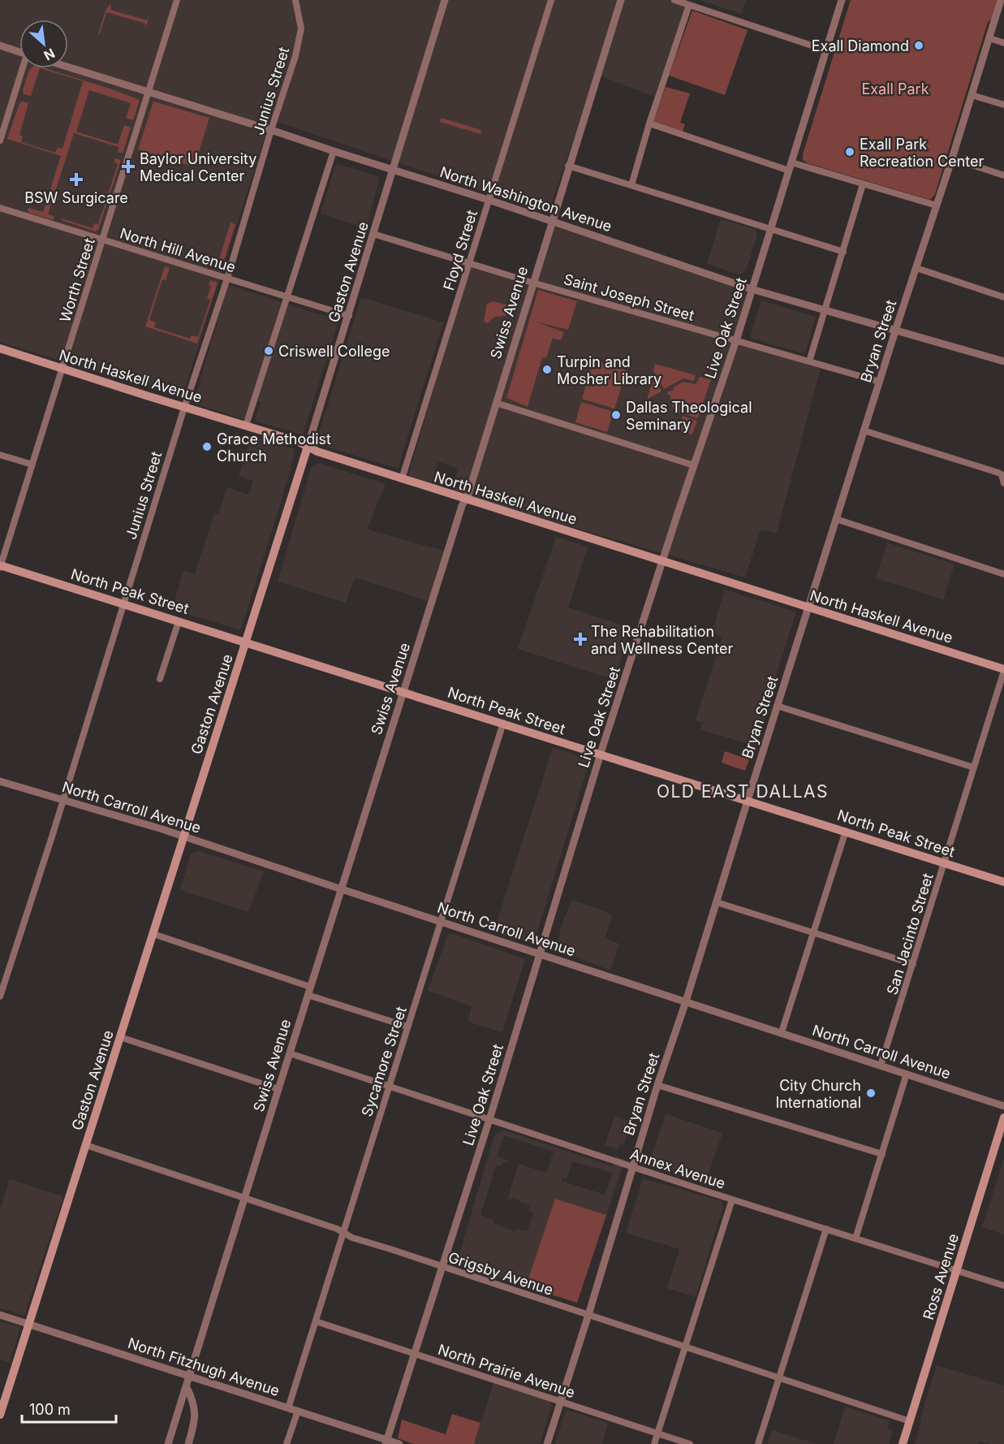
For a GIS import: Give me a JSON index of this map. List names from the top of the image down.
{
  "streets": {
    "main road": [
      "Gaston Avenue",
      "North Haskell Avenue",
      "North Peak Street",
      "Ross Avenue"
    ],
    "street": [
      "Junius Street",
      "North Washington Avenue",
      "North Hill Avenue",
      "Floyd Street",
      "Worth Street",
      "Saint Joseph Street",
      "Swiss Avenue",
      "Live Oak Street",
      "Bryan Street",
      "North Carroll Avenue",
      "San Jacinto Street",
      "Sycamore Street",
      "Annex Avenue",
      "Grigsby Avenue",
      "North Fitzhugh Avenue",
      "North Prairie Avenue"
    ]
  },
  "crossings": [
    ["Junius Street", "North Washington Avenue"],
    ["Junius Street", "North Hill Avenue"],
    ["Junius Street", "North Haskell Avenue"],
    ["Junius Street", "North Peak Street"],
    ["Junius Street", "North Carroll Avenue"],
    ["North Washington Avenue", "Floyd Street"],
    ["North Washington Avenue", "Gaston Avenue"],
    ["North Washington Avenue", "Worth Street"],
    ["North Washington Avenue", "Swiss Avenue"],
    ["North Washington Avenue", "Live Oak Street"],
    ["North Washington Avenue", "Bryan Street"],
    ["North Hill Avenue", "Gaston Avenue"],
    ["North Hill Avenue", "Worth Street"],
    ["Floyd Street", "Saint Joseph Street"],
    ["Floyd Street", "North Haskell Avenue"],
    ["Gaston Avenue", "Saint Joseph Street"],
    ["Gaston Avenue", "North Haskell Avenue"],
    ["Gaston Avenue", "North Peak Street"],
    ["Gaston Avenue", "North Carroll Avenue"],
    ["Gaston Avenue", "Grigsby Avenue"],
    ["Gaston Avenue", "North Fitzhugh Avenue"],
    ["Worth Street", "North Haskell Avenue"],
    ["Worth Street", "North Peak Street"],
    ["Saint Joseph Street", "Swiss Avenue"],
    ["Saint Joseph Street", "Live Oak Street"],
    ["Saint Joseph Street", "Bryan Street"],
    ["Swiss Avenue", "North Haskell Avenue"],
    ["Swiss Avenue", "North Peak Street"],
    ["Swiss Avenue", "North Carroll Avenue"],
    ["Swiss Avenue", "Annex Avenue"],
    ["Swiss Avenue", "Grigsby Avenue"],
    ["Swiss Avenue", "North Fitzhugh Avenue"],
    ["Live Oak Street", "North Haskell Avenue"],
    ["Live Oak Street", "North Peak Street"],
    ["Live Oak Street", "North Carroll Avenue"],
    ["Live Oak Street", "Annex Avenue"],
    ["Live Oak Street", "Grigsby Avenue"],
    ["Live Oak Street", "North Fitzhugh Avenue"],
    ["Live Oak Street", "North Prairie Avenue"],
    ["Bryan Street", "North Haskell Avenue"],
    ["Bryan Street", "North Peak Street"],
    ["Bryan Street", "North Carroll Avenue"],
    ["Bryan Street", "Annex Avenue"],
    ["Bryan Street", "Grigsby Avenue"],
    ["Bryan Street", "North Prairie Avenue"],
    ["North Haskell Avenue", "San Jacinto Street"],
    ["North Peak Street", "San Jacinto Street"],
    ["North Peak Street", "Sycamore Street"],
    ["North Carroll Avenue", "San Jacinto Street"],
    ["North Carroll Avenue", "Sycamore Street"],
    ["Sycamore Street", "Annex Avenue"],
    ["Sycamore Street", "Grigsby Avenue"],
    ["Sycamore Street", "North Fitzhugh Avenue"],
    ["Sycamore Street", "North Prairie Avenue"],
    ["Annex Avenue", "Ross Avenue"],
    ["Grigsby Avenue", "Ross Avenue"]
  ],
  "districts": ["OLD EAST DALLAS"],
  "parks": ["Exall Park"],
  "places": {
    "other": [
      "Exall Diamond",
      "Exall Park Recreation Center",
      "Criswell College",
      "Turpin and Mosher Library",
      "Dallas Theological Seminary",
      "Grace Methodist Church",
      "City Church International"
    ],
    "health": ["Baylor University Medical Center", "BSW Surgicare", "The Rehabilitation and Wellness Center"]
  },
  "scale_bar": "100 m",
  "north": "bottom right"
}
